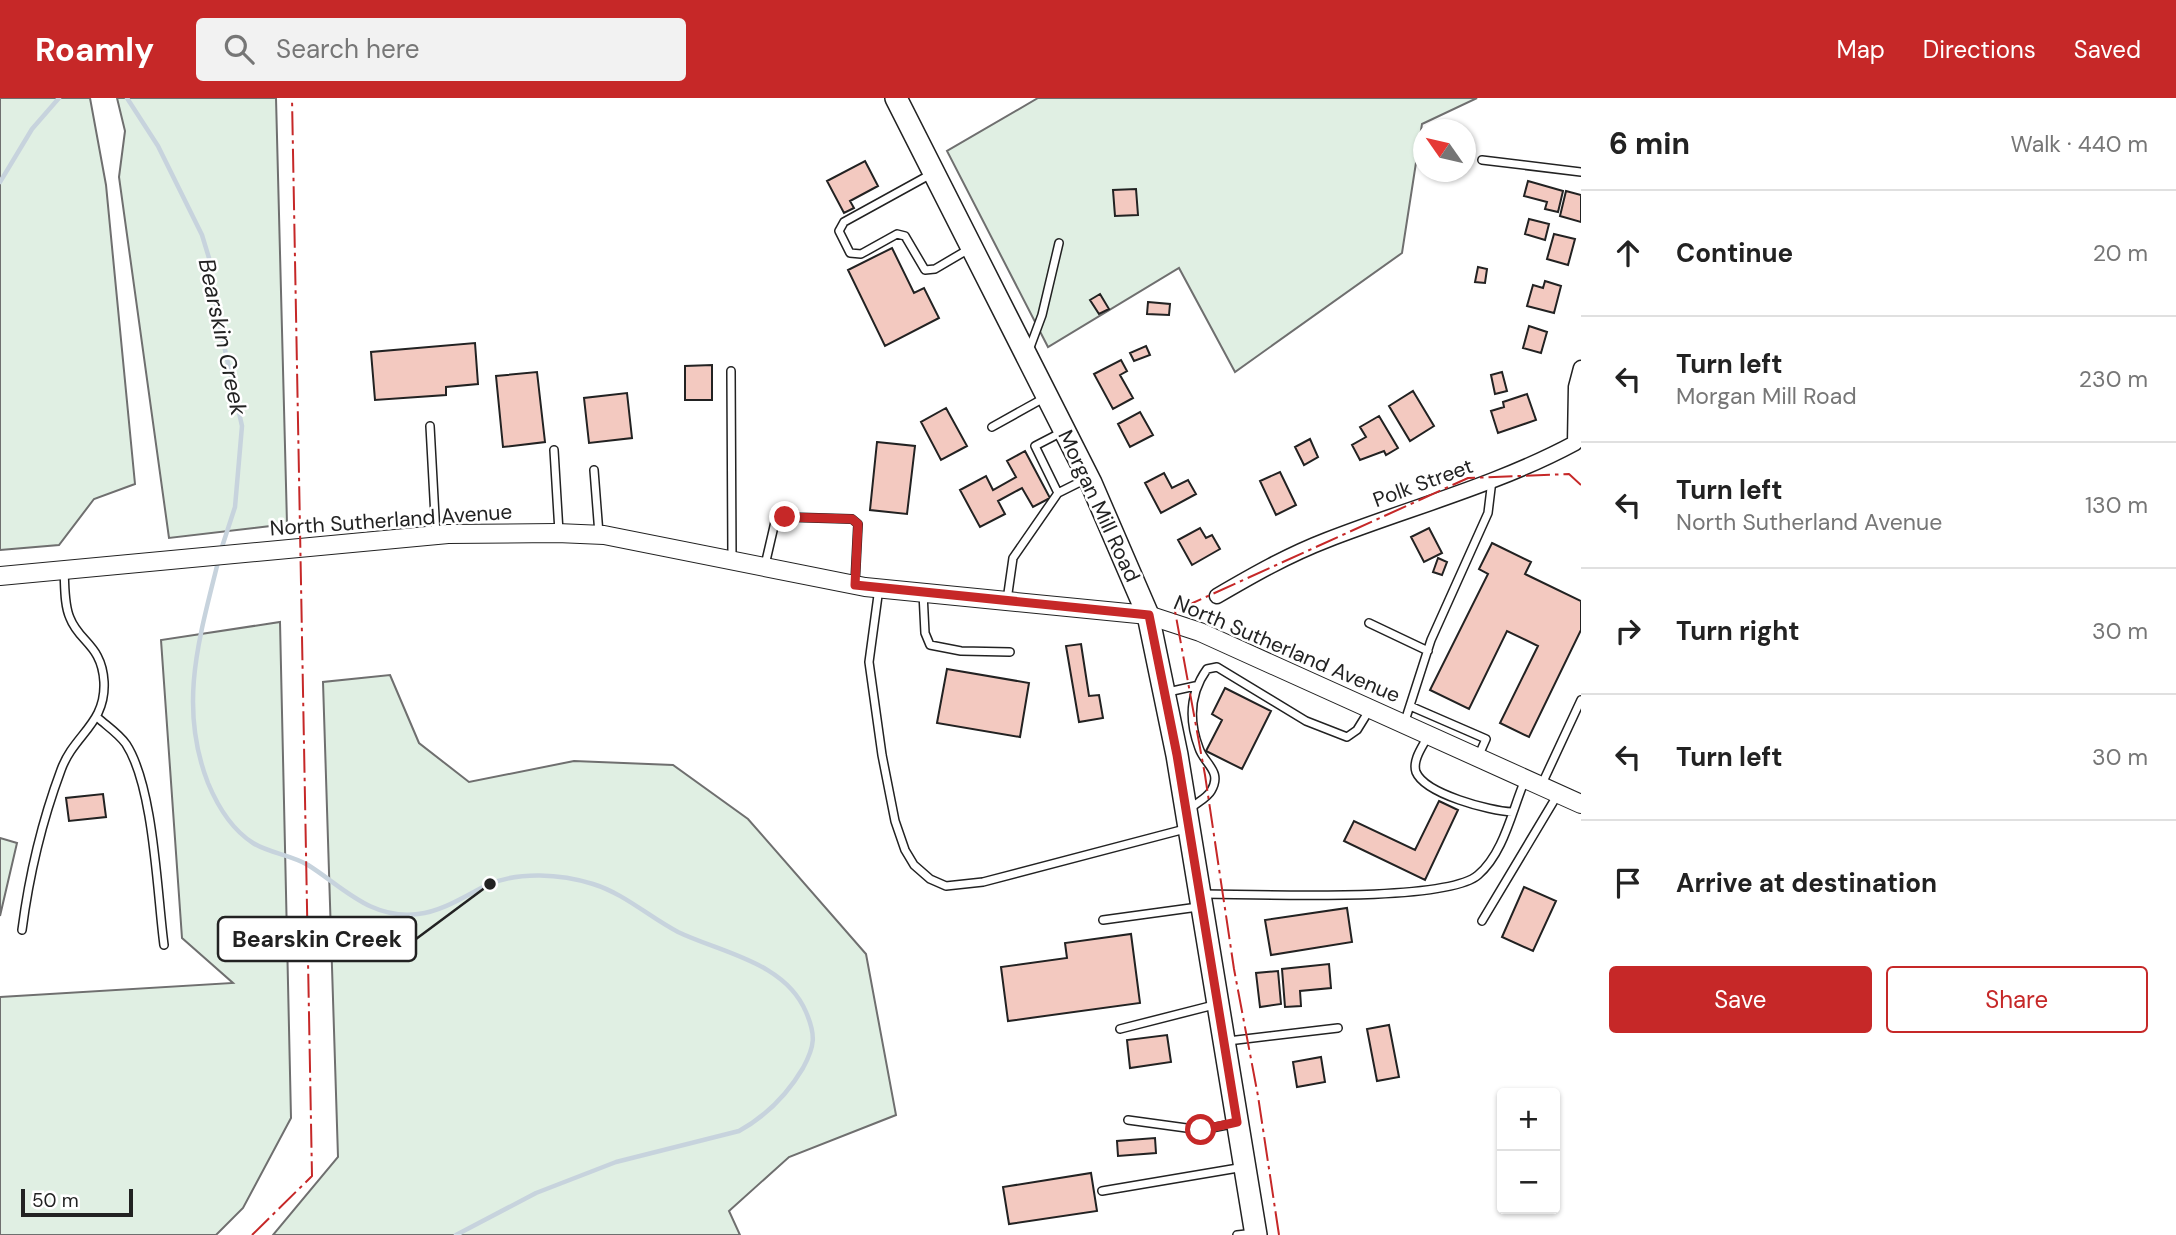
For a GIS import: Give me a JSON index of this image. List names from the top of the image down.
{
  "streets": {
    "main road": ["Morgan Mill Road"],
    "street": ["Polk Street", "North Sutherland Avenue"]
  },
  "crossings": [
    ["Morgan Mill Road", "North Sutherland Avenue"]
  ],
  "water": ["Bearskin Creek"],
  "places": ["Bearskin Creek"],
  "scale_bar": "50 m",
  "north": "top left",
  "page": {
    "header": "Roamly",
    "search": "Search here",
    "nav": ["Map", "Directions", "Saved"],
    "heading": ["6 min", "Walk · 440 m"],
    "list": [
      ["Continue", "20 m"],
      ["Turn left", "Morgan Mill Road", "230 m"],
      ["Turn left", "North Sutherland Avenue", "130 m"],
      ["Turn right", "30 m"],
      ["Turn left", "30 m"],
      "Arrive at destination"
    ],
    "buttons": ["Save", "Share"],
    "map_buttons": ["+", "−"],
    "scale": "50 m"
  }
}
